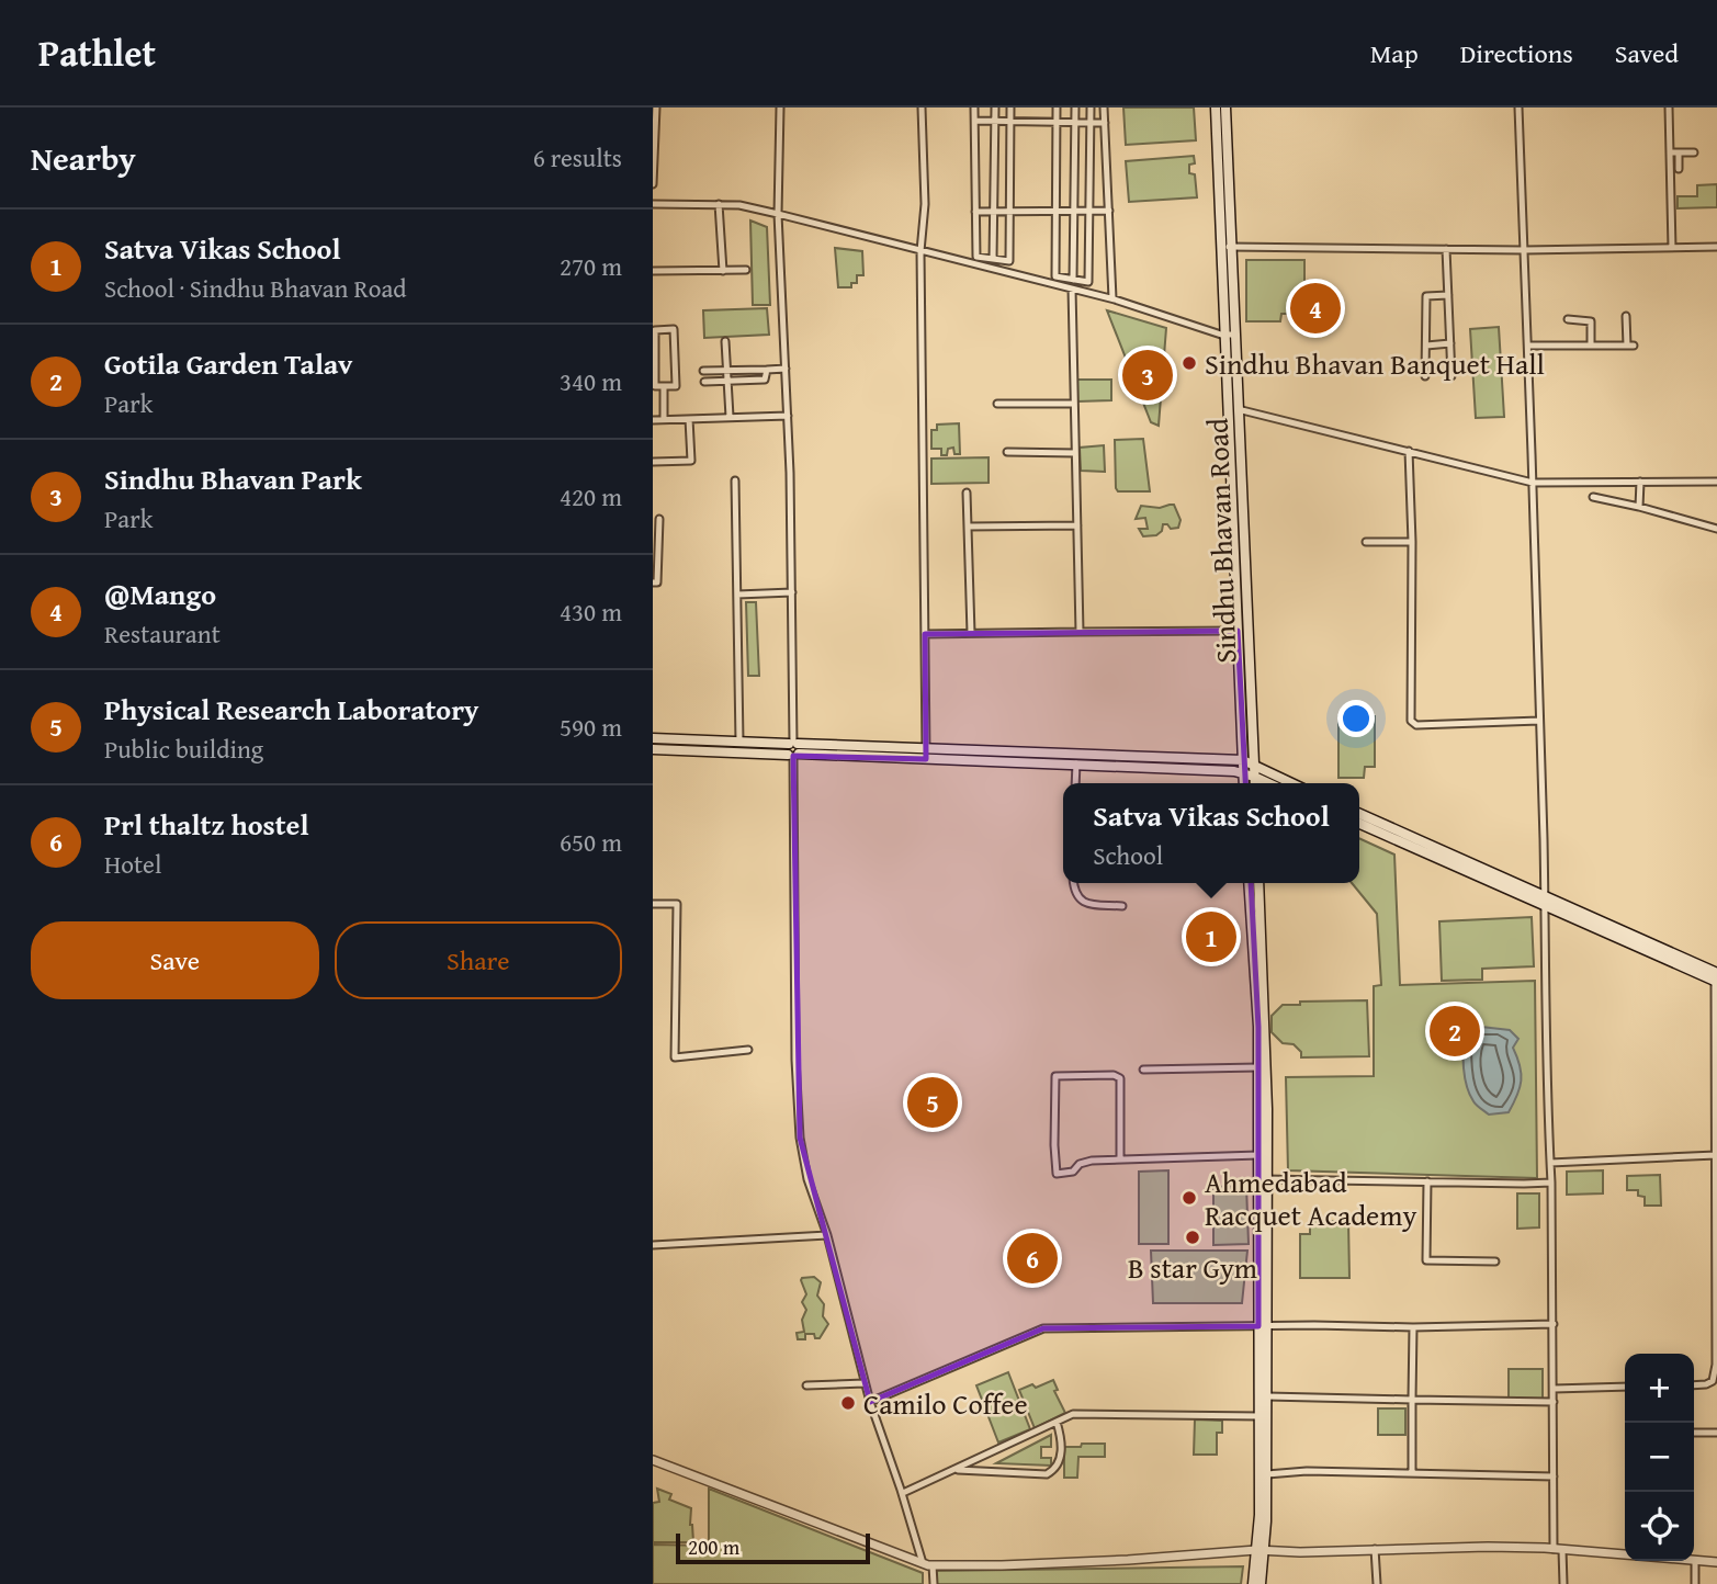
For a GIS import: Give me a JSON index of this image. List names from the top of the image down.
{
  "streets": {
    "main road": ["Sindhu Bhavan Road"]
  },
  "places": [
    "Sindhu Bhavan Banquet Hall",
    "Ahmedabad Racquet Academy",
    "B star Gym",
    "Camilo Coffee"
  ],
  "scale_bar": "200 m",
  "page": {
    "header": "Pathlet",
    "nav": ["Map", "Directions", "Saved"],
    "heading": ["Nearby", "6 results"],
    "list": [
      {
        "mark": "1",
        "name": "Satva Vikas School",
        "note": "School · Sindhu Bhavan Road",
        "value": "270 m"
      },
      {
        "mark": "2",
        "name": "Gotila Garden Talav",
        "note": "Park",
        "value": "340 m"
      },
      {
        "mark": "3",
        "name": "Sindhu Bhavan Park",
        "note": "Park",
        "value": "420 m"
      },
      {
        "mark": "4",
        "name": "@Mango",
        "note": "Restaurant",
        "value": "430 m"
      },
      {
        "mark": "5",
        "name": "Physical Research Laboratory",
        "note": "Public building",
        "value": "590 m"
      },
      {
        "mark": "6",
        "name": "Prl thaltz hostel",
        "note": "Hotel",
        "value": "650 m"
      }
    ],
    "pins": [
      "4",
      "3",
      "1",
      "2",
      "5",
      "6"
    ],
    "popup": ["Satva Vikas School", "School"],
    "buttons": ["Save", "Share"],
    "map_buttons": ["+", "−"],
    "scale": "200 m"
  }
}
